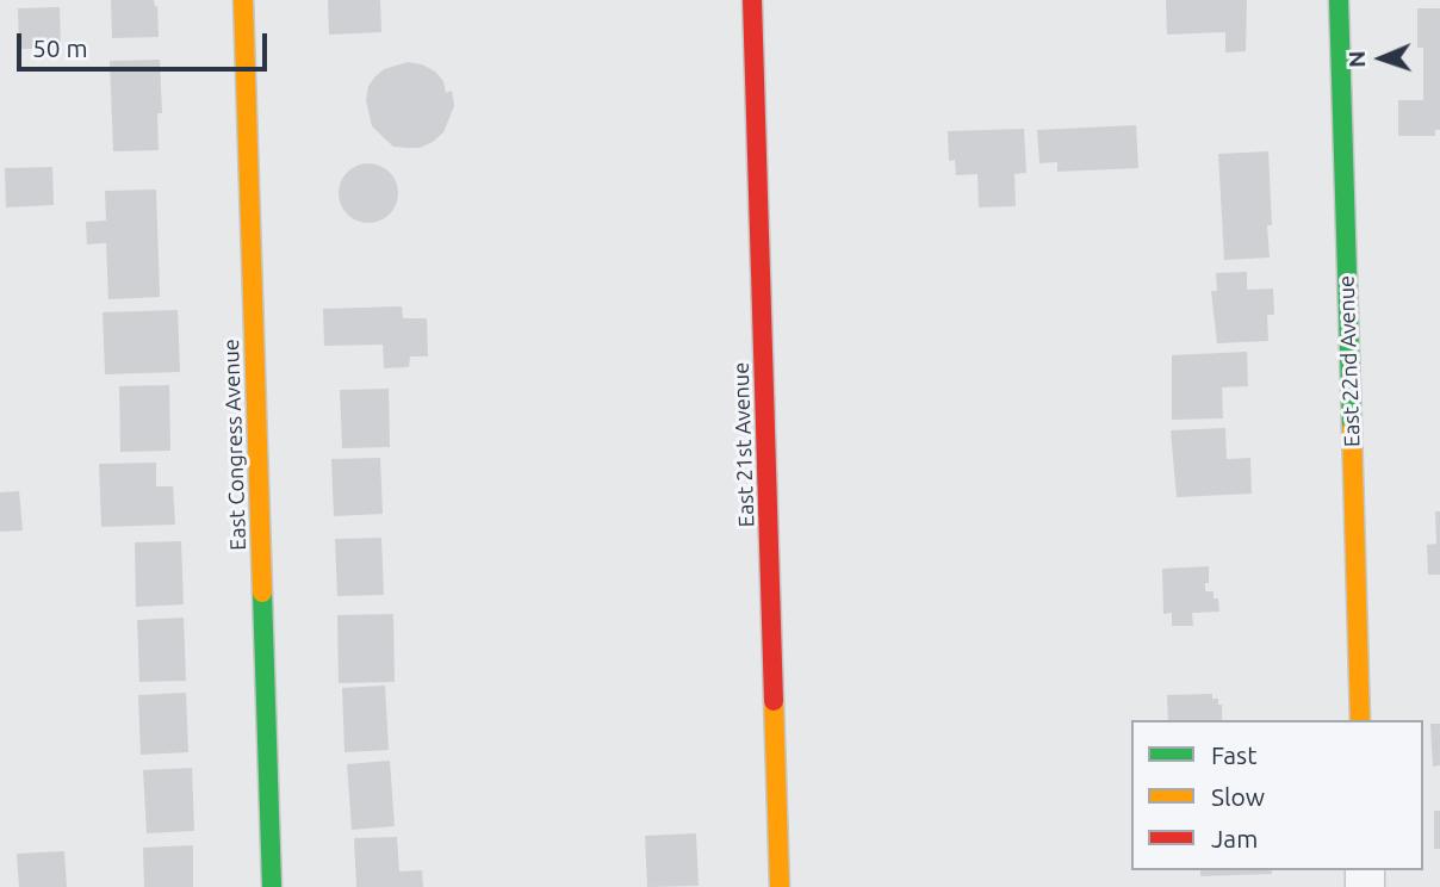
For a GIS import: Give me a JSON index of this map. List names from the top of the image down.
{
  "streets": {
    "street": ["East 22nd Avenue", "East Congress Avenue", "East 21st Avenue"]
  },
  "legend": ["Fast", "Slow", "Jam"],
  "scale_bar": "50 m",
  "north": "left"
}
